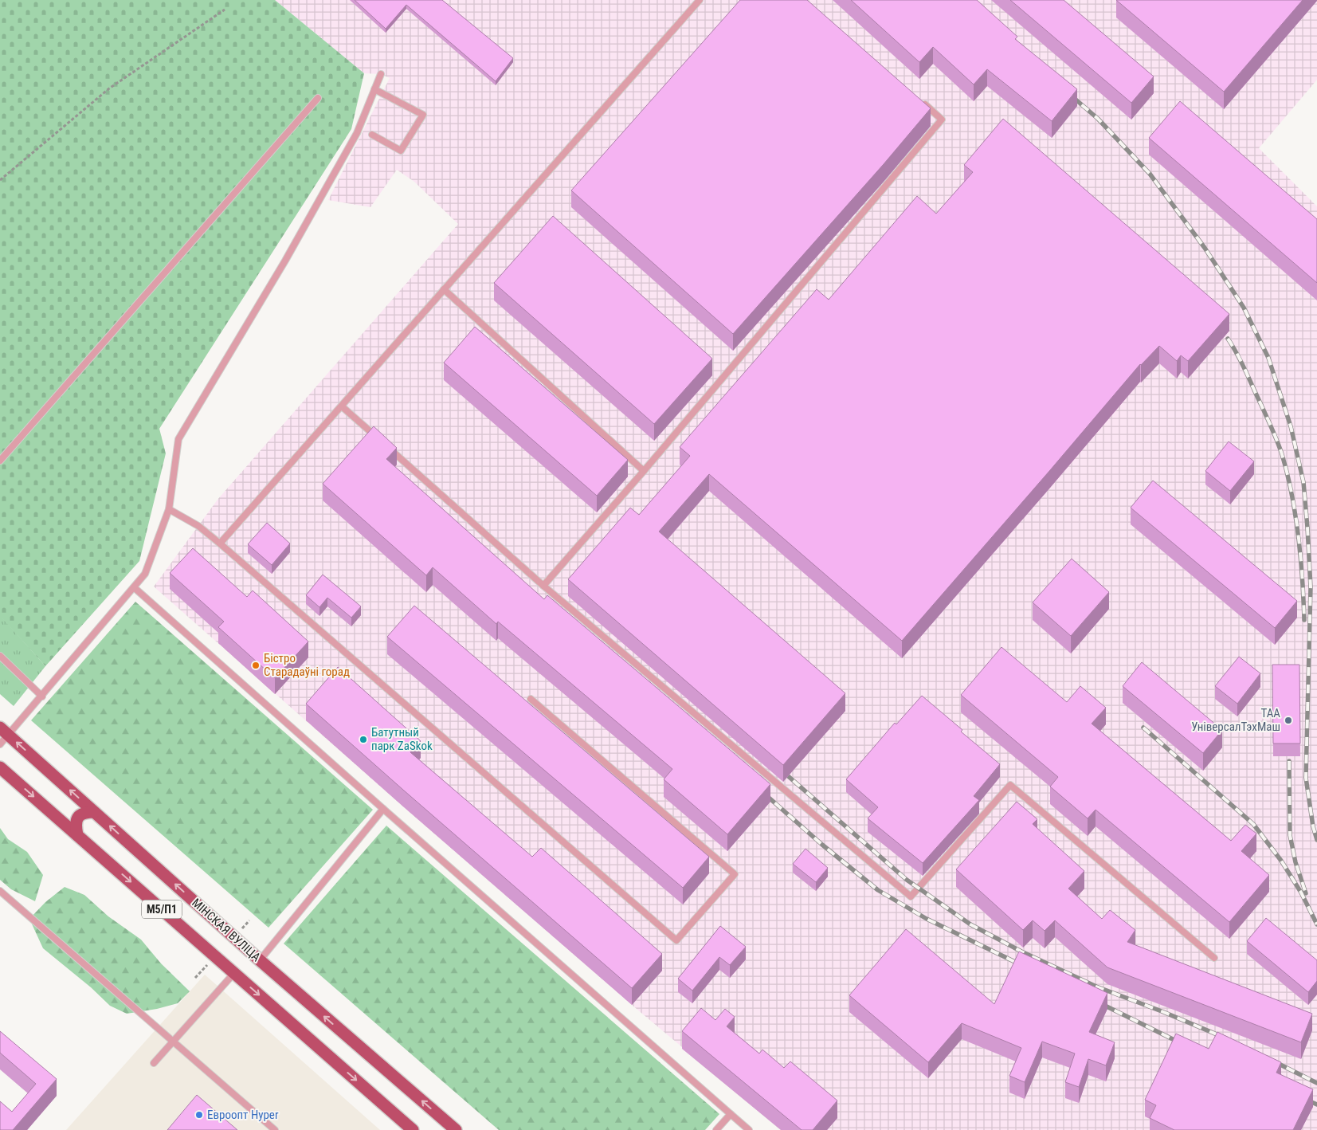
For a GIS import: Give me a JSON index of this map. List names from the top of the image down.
{
  "streets": {
    "main road": ["М5/П1", "МІНСКАЯ ВУЛІЦА"]
  },
  "places": [
    "Бістро Старадаўні горад",
    "ТАА УніверсалТэхМаш",
    "Батутный парк ZaSkok",
    "Евроопт Hyper"
  ]
}
